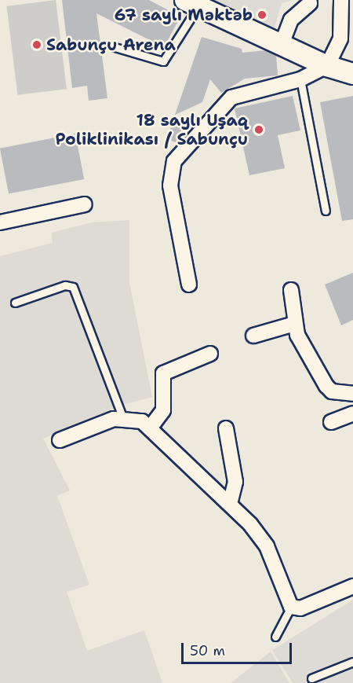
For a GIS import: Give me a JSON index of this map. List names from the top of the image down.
{
  "places": ["67 saylı Məktəb", "Sabunçu Arena", "18 saylı Uşaq Poliklinikası / Sabunçu"],
  "scale_bar": "50 m"
}
